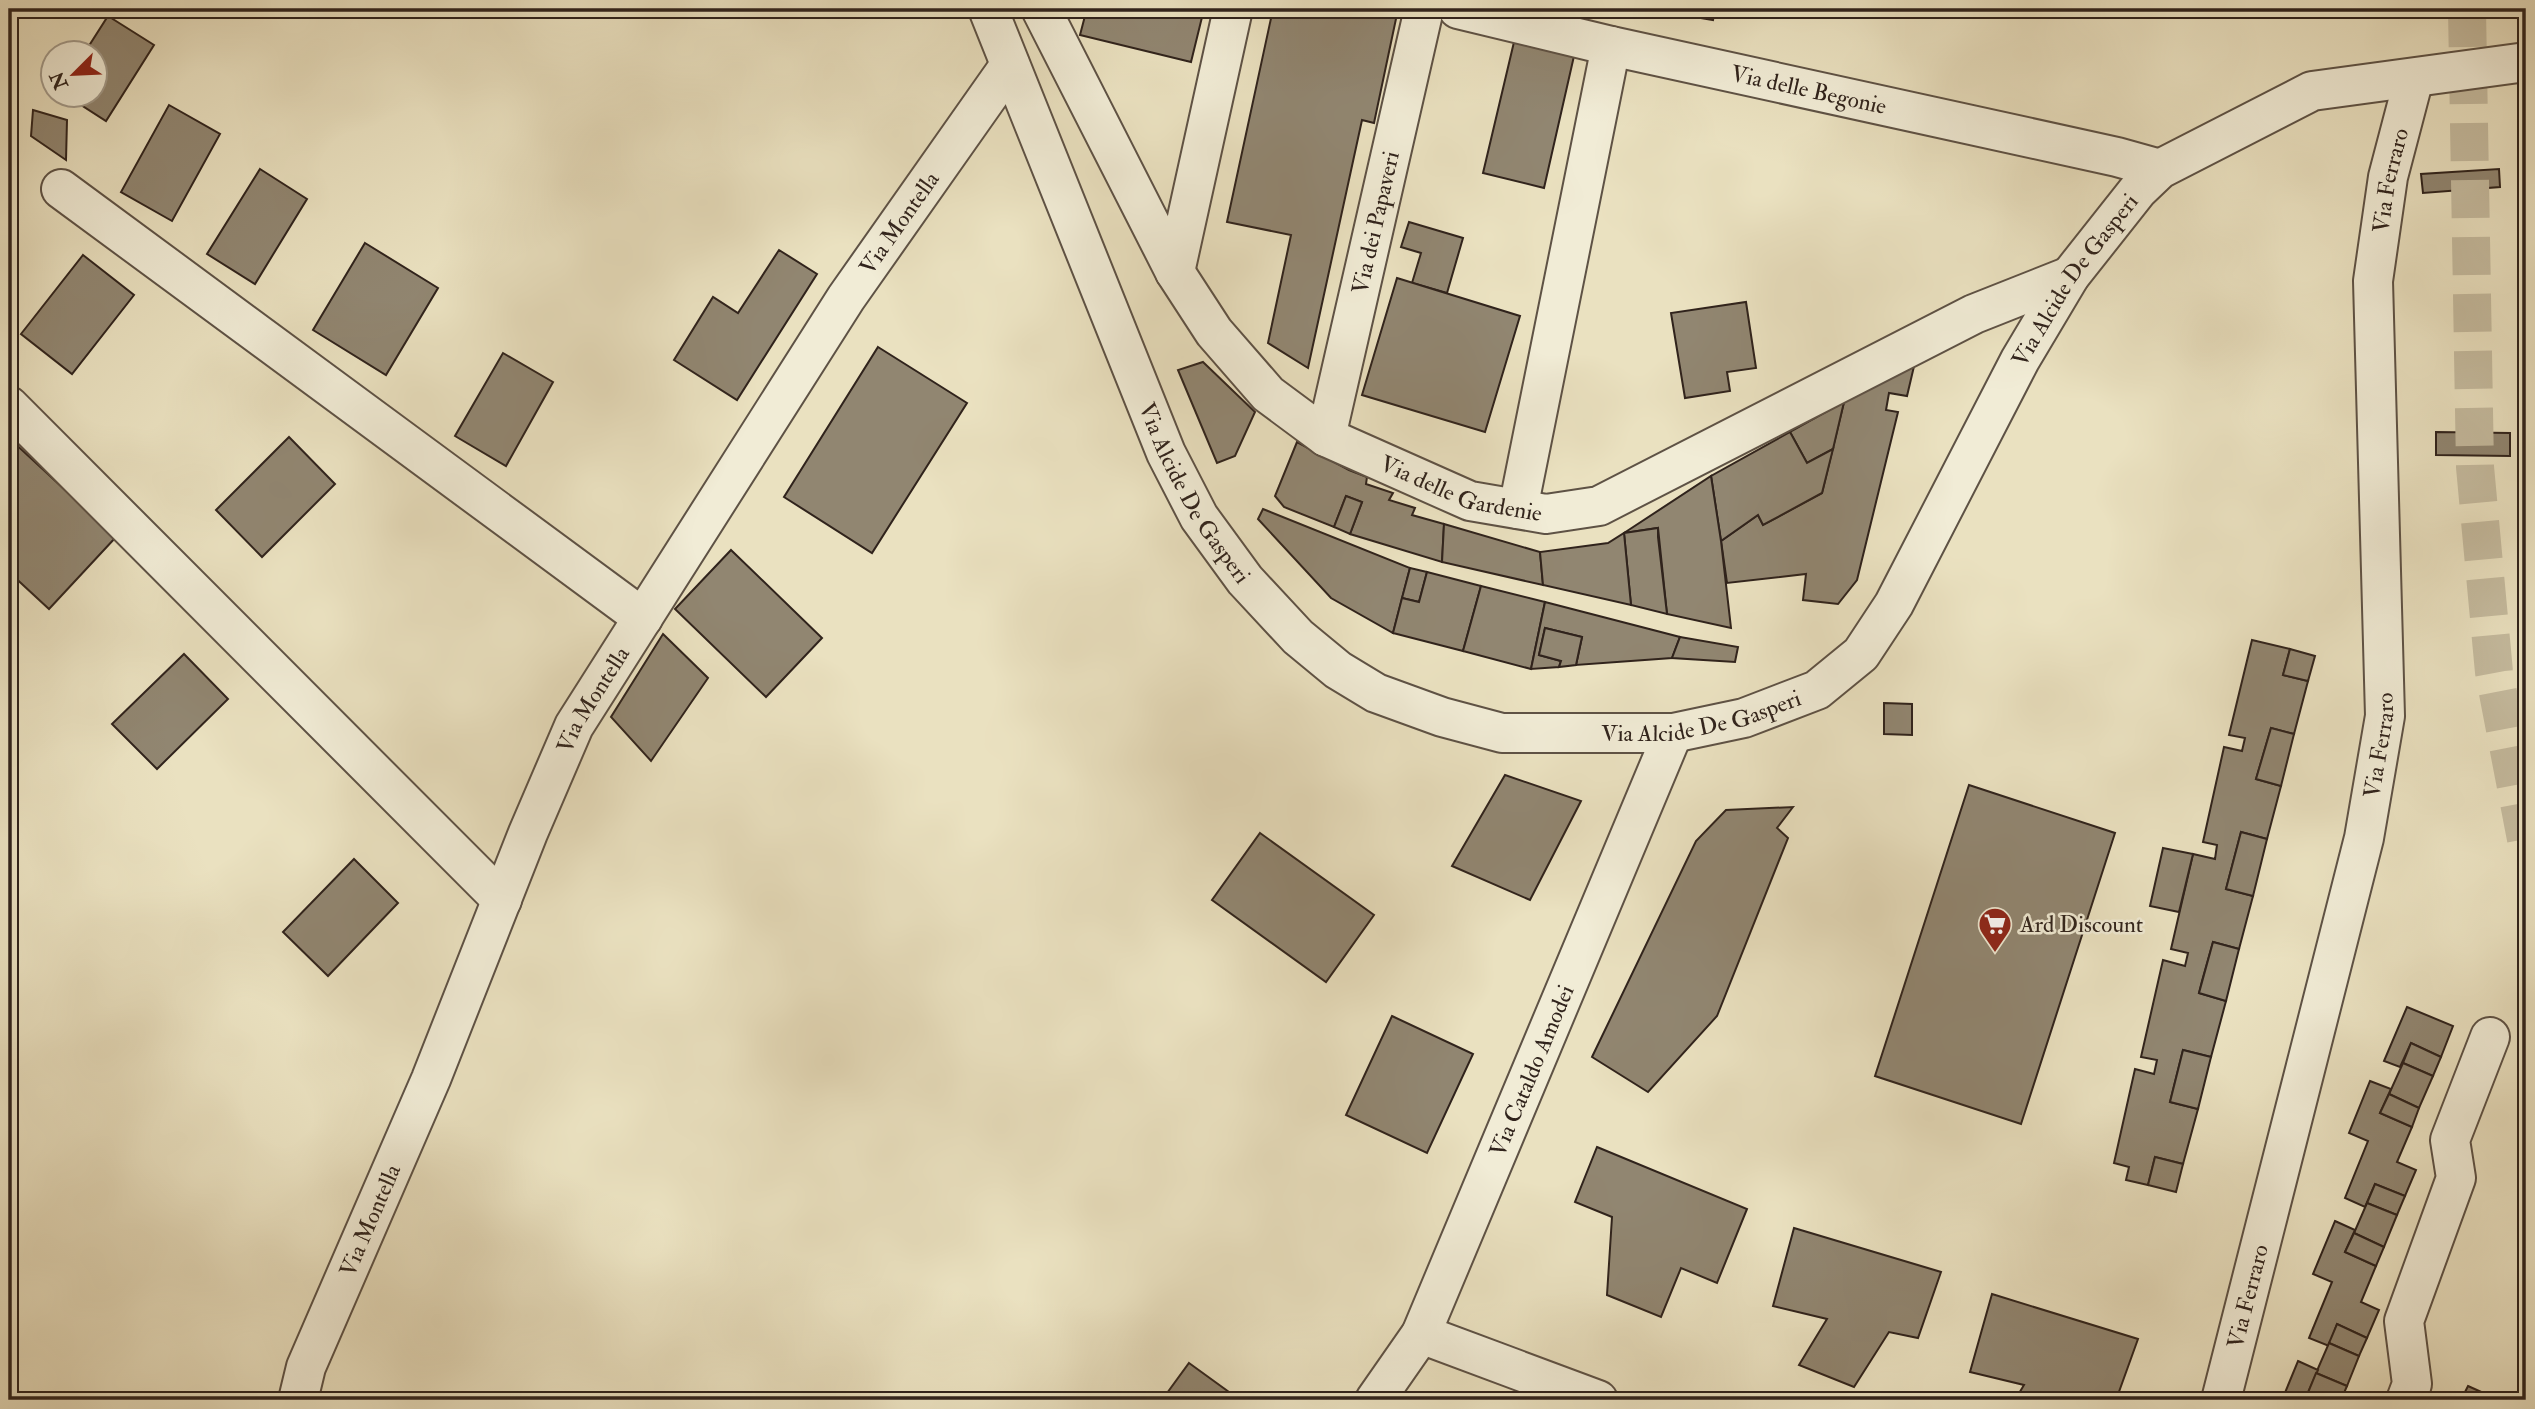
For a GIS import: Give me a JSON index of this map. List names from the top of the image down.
{
  "streets": {
    "street": [
      "Via delle Begonie",
      "Via Ferraro",
      "Via Montella",
      "Via dei Papaveri",
      "Via Alcide De Gasperi",
      "Via delle Gardenie",
      "Via Cataldo Amodei"
    ]
  },
  "crossings": [
    ["Via delle Begonie", "Via Alcide De Gasperi"],
    ["Via Ferraro", "Via Alcide De Gasperi"],
    ["Via Montella", "Via Alcide De Gasperi"],
    ["Via dei Papaveri", "Via delle Gardenie"],
    ["Via Alcide De Gasperi", "Via delle Gardenie"],
    ["Via Alcide De Gasperi", "Via Cataldo Amodei"]
  ],
  "places": {
    "supermarket": ["Ard Discount"]
  },
  "north": "bottom left"
}
